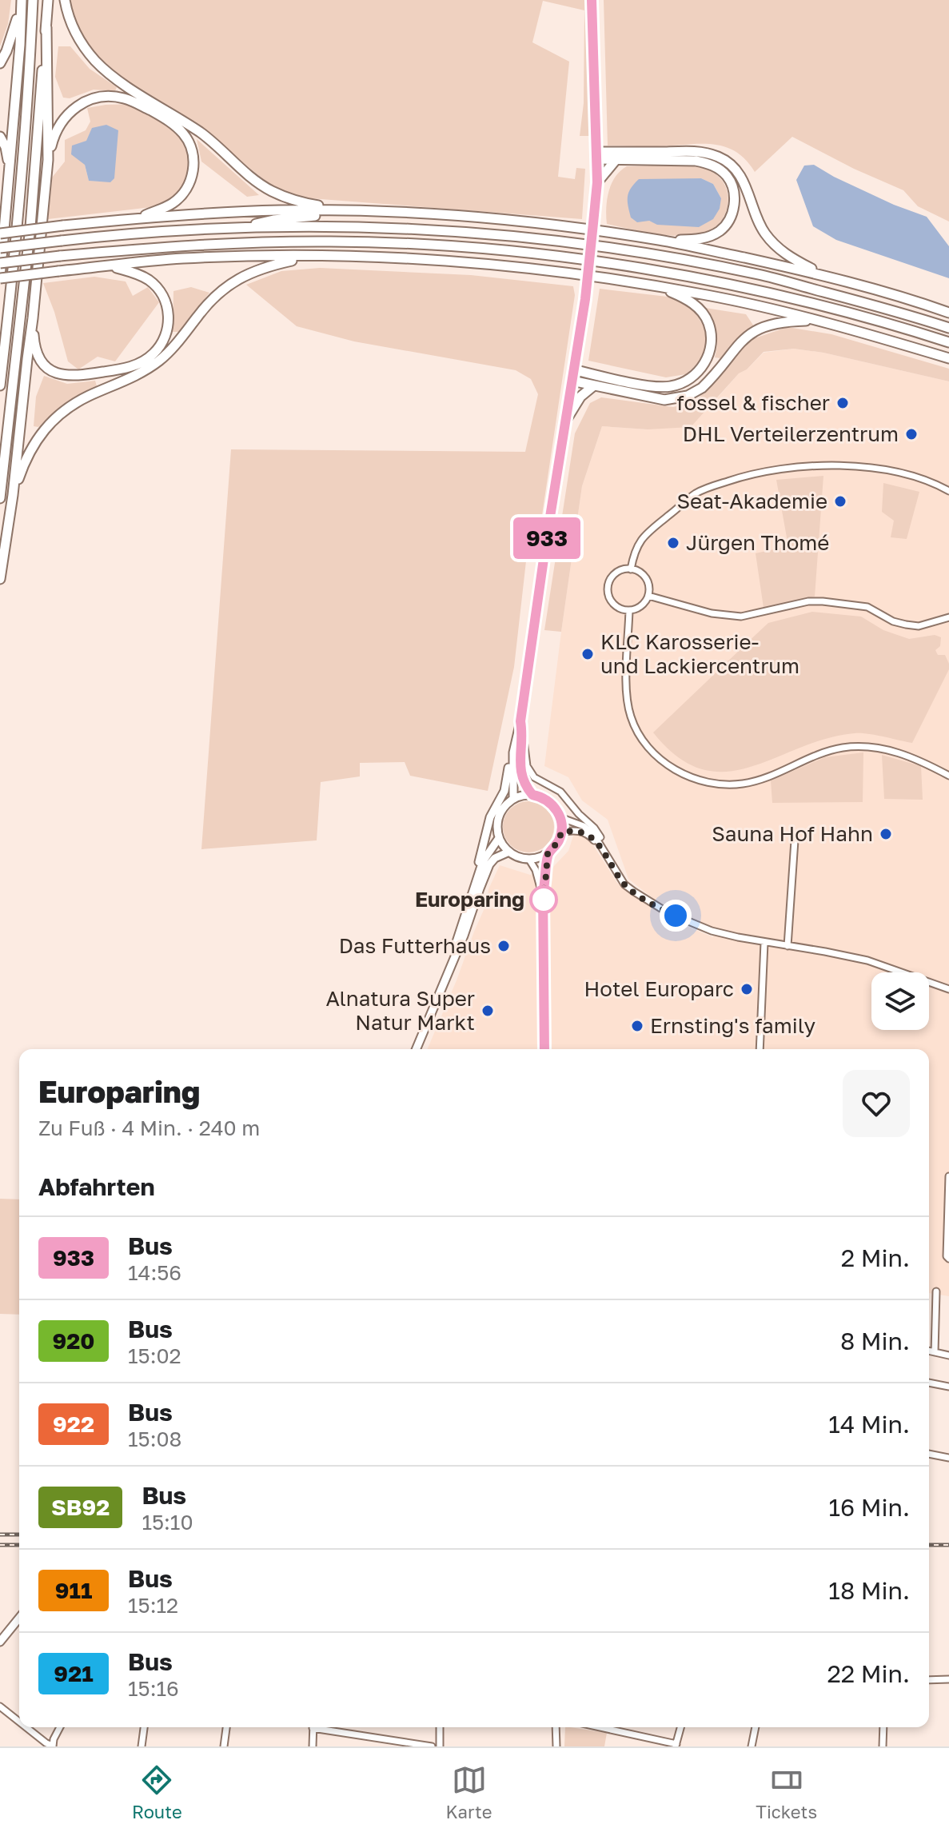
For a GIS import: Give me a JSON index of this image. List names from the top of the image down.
{
  "places": [
    "fossel & fischer",
    "DHL Verteilerzentrum",
    "Seat-Akademie",
    "Jürgen Thomé",
    "KLC Karosserie- und Lackiercentrum",
    "Sauna Hof Hahn",
    "Europaring",
    "Das Futterhaus",
    "Hotel Europarc",
    "Alnatura Super Natur Markt",
    "Ernsting's family"
  ],
  "lines": ["bus line 933"],
  "page": {
    "on_map": "933",
    "heading": [
      ["Europaring", "Zu Fuß · 4 Min. · 240 m"],
      "Abfahrten"
    ],
    "list": [
      {
        "mark": "933",
        "name": "Bus",
        "note": "14:56",
        "value": "2 Min."
      },
      {
        "mark": "920",
        "name": "Bus",
        "note": "15:02",
        "value": "8 Min."
      },
      {
        "mark": "922",
        "name": "Bus",
        "note": "15:08",
        "value": "14 Min."
      },
      {
        "mark": "SB92",
        "name": "Bus",
        "note": "15:10",
        "value": "16 Min."
      },
      {
        "mark": "911",
        "name": "Bus",
        "note": "15:12",
        "value": "18 Min."
      },
      {
        "mark": "921",
        "name": "Bus",
        "note": "15:16",
        "value": "22 Min."
      }
    ],
    "tabs": ["Route", "Karte", "Tickets"]
  }
}
